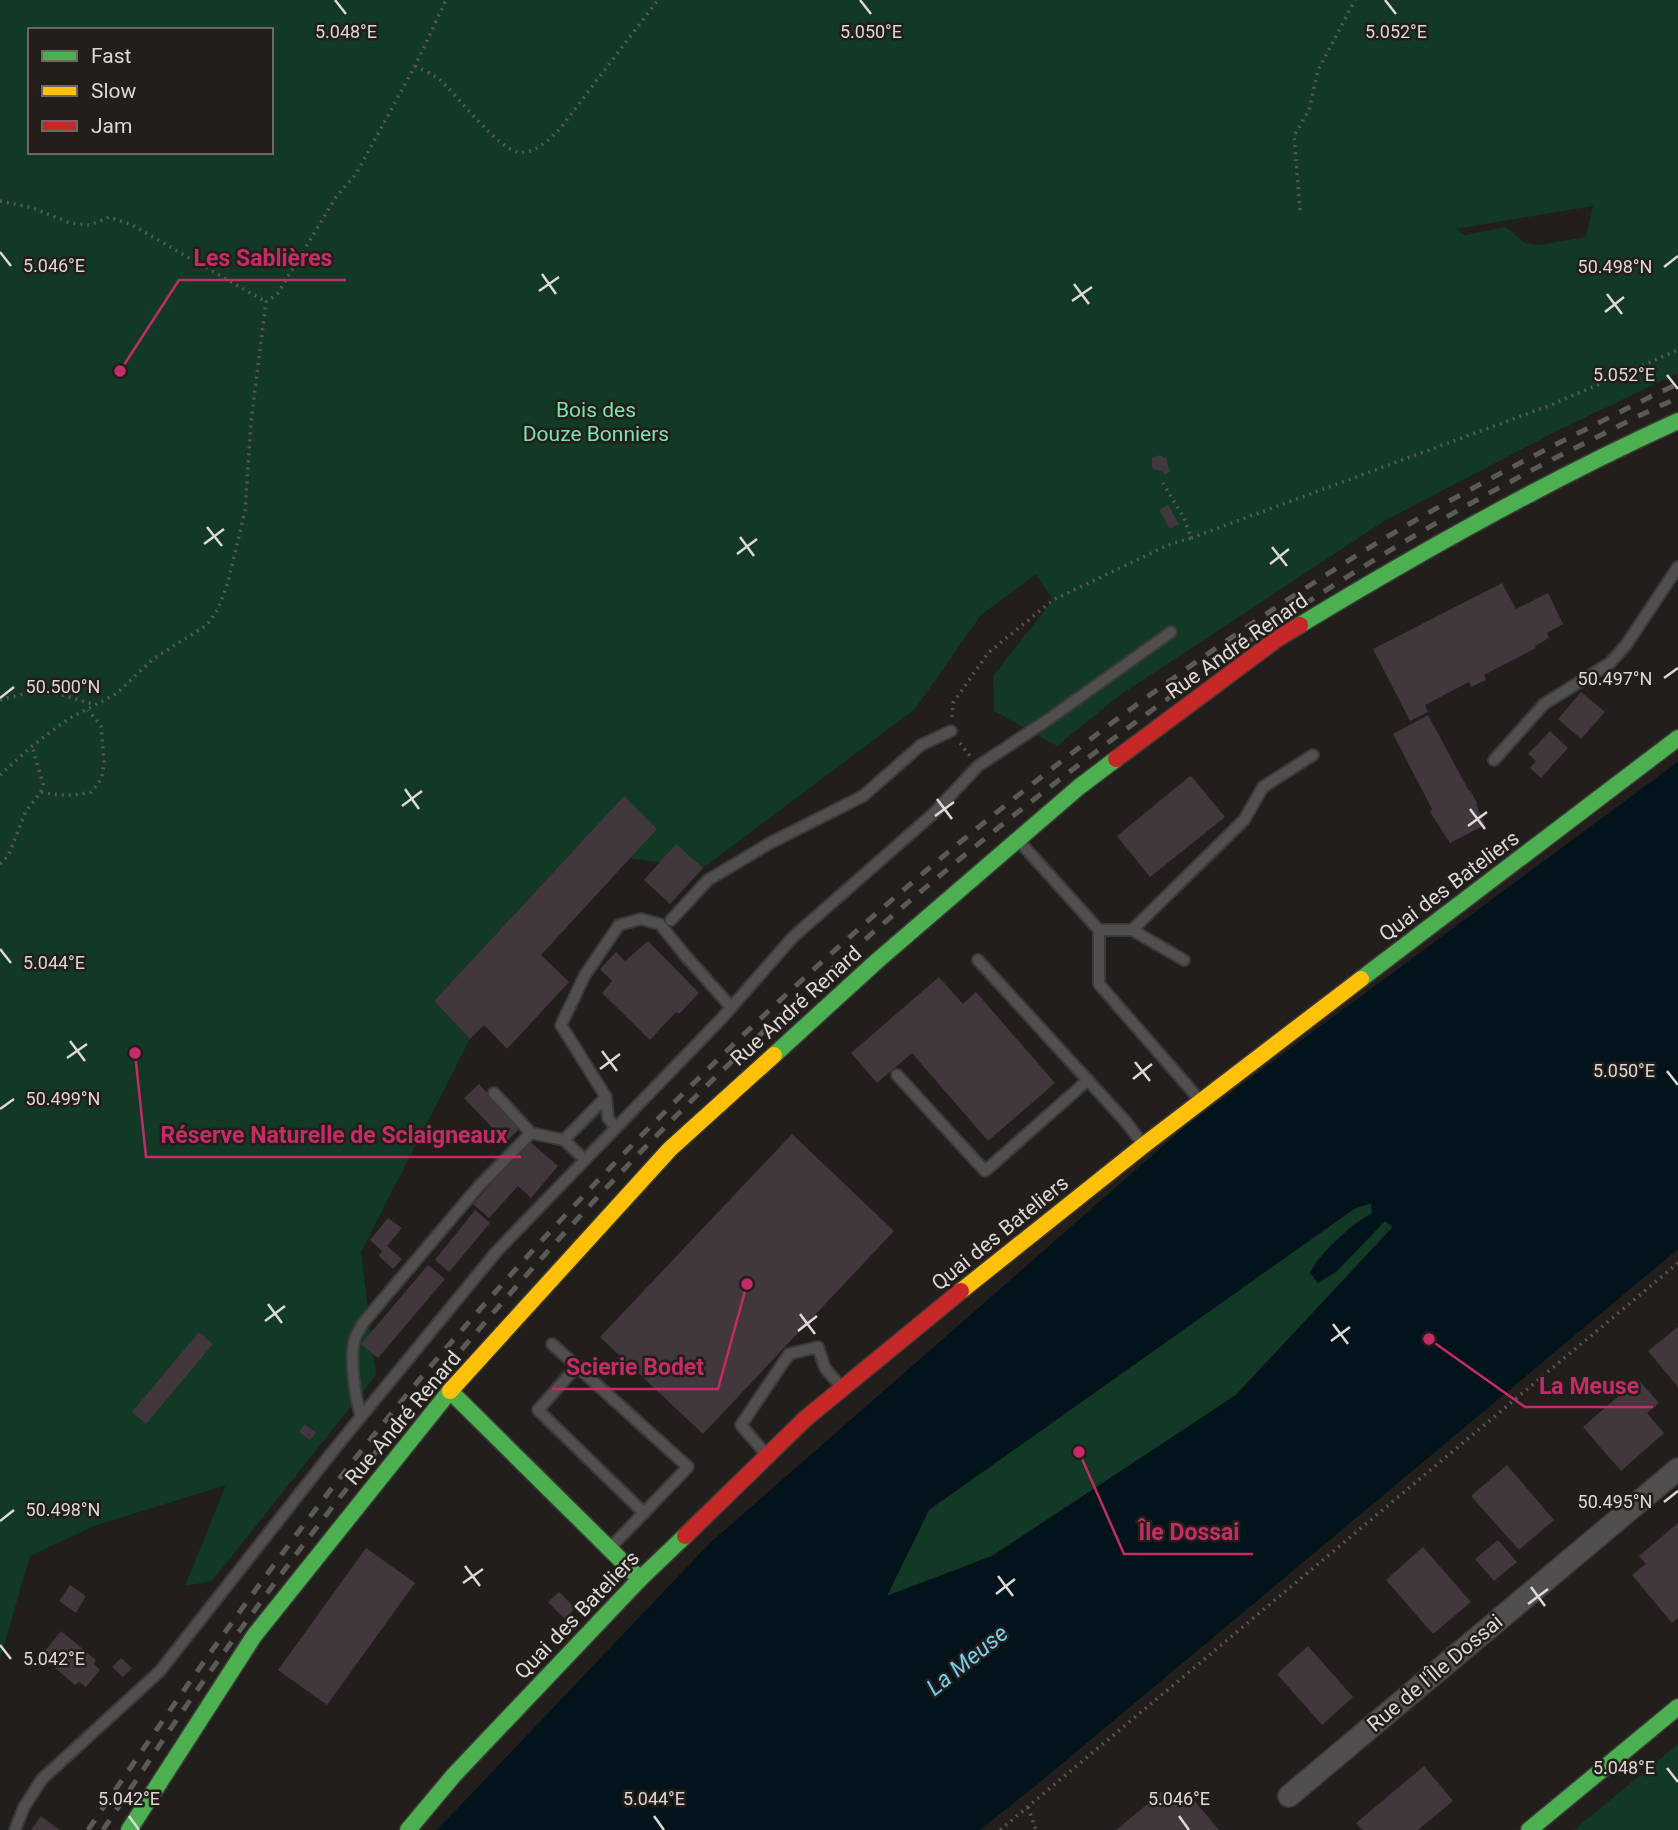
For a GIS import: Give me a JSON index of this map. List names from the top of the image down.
{
  "streets": {
    "street": ["Rue André Renard", "Quai des Bateliers", "Rue de l'Île Dossai"]
  },
  "water": ["La Meuse"],
  "parks": ["Bois des Douze Bonniers"],
  "places": [
    "Les Sablières",
    "Réserve Naturelle de Sclaigneaux",
    "Scierie Bodet",
    "La Meuse",
    "Île Dossai"
  ],
  "legend": ["Fast", "Slow", "Jam"],
  "coordinates": [
    "5.048°E",
    "5.050°E",
    "5.052°E",
    "5.046°E",
    "50.498°N",
    "50.497°N",
    "50.500°N",
    "5.044°E",
    "50.499°N",
    "50.495°N",
    "5.042°E"
  ]
}
